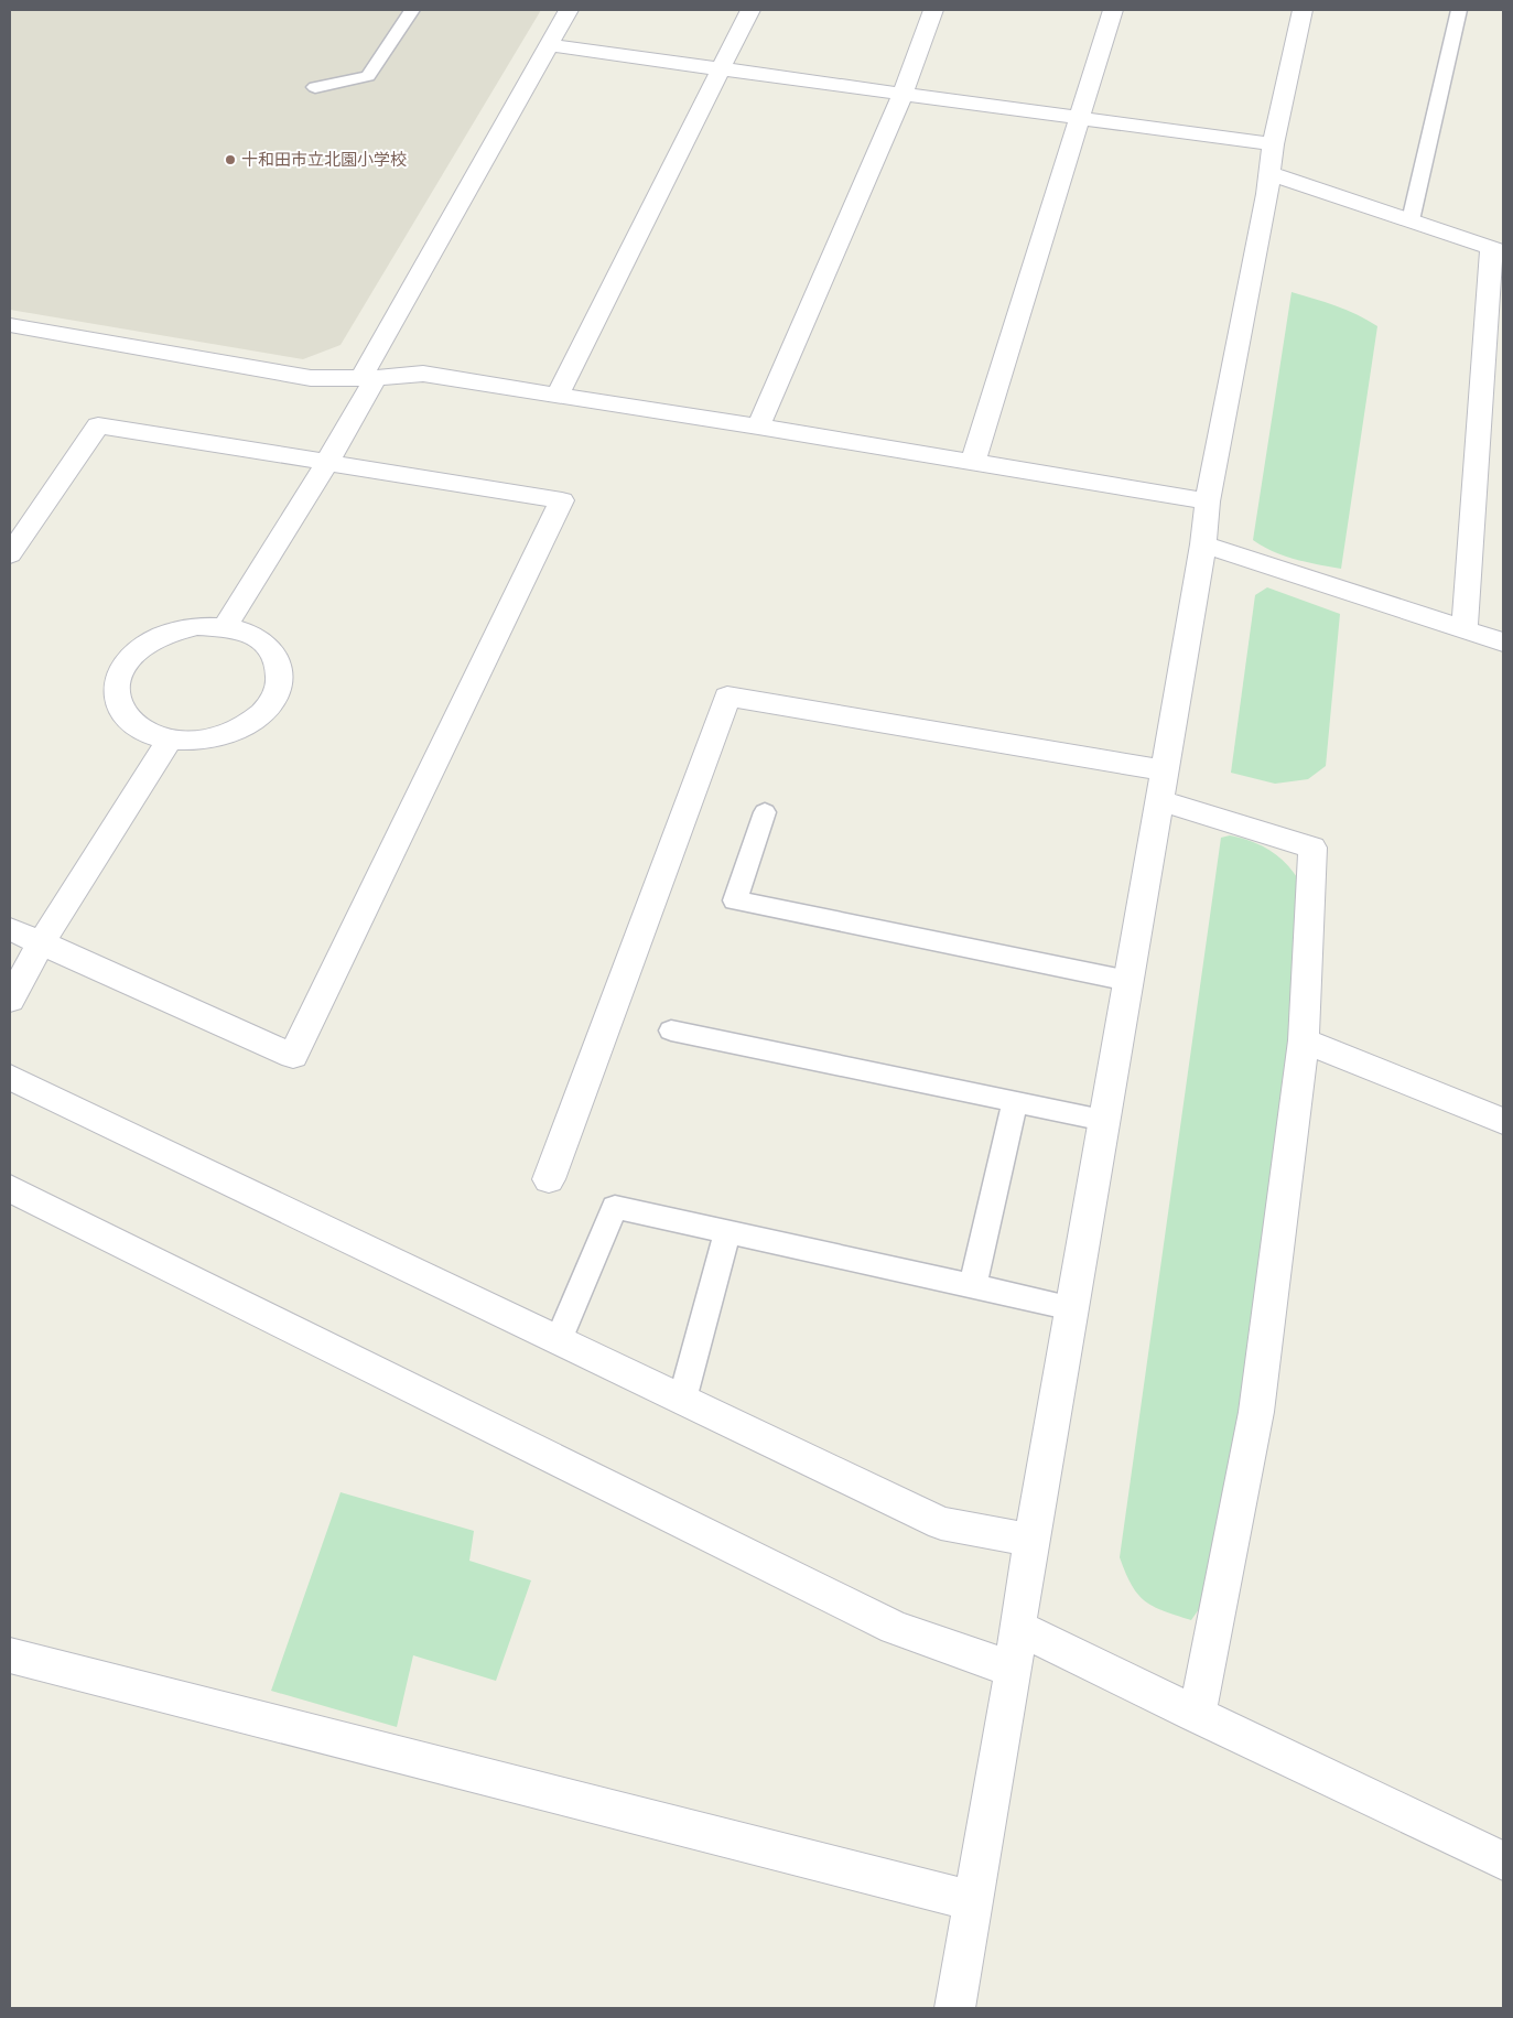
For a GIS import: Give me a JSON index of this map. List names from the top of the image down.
{
  "places": ["十和田市立北園小学校"]
}
